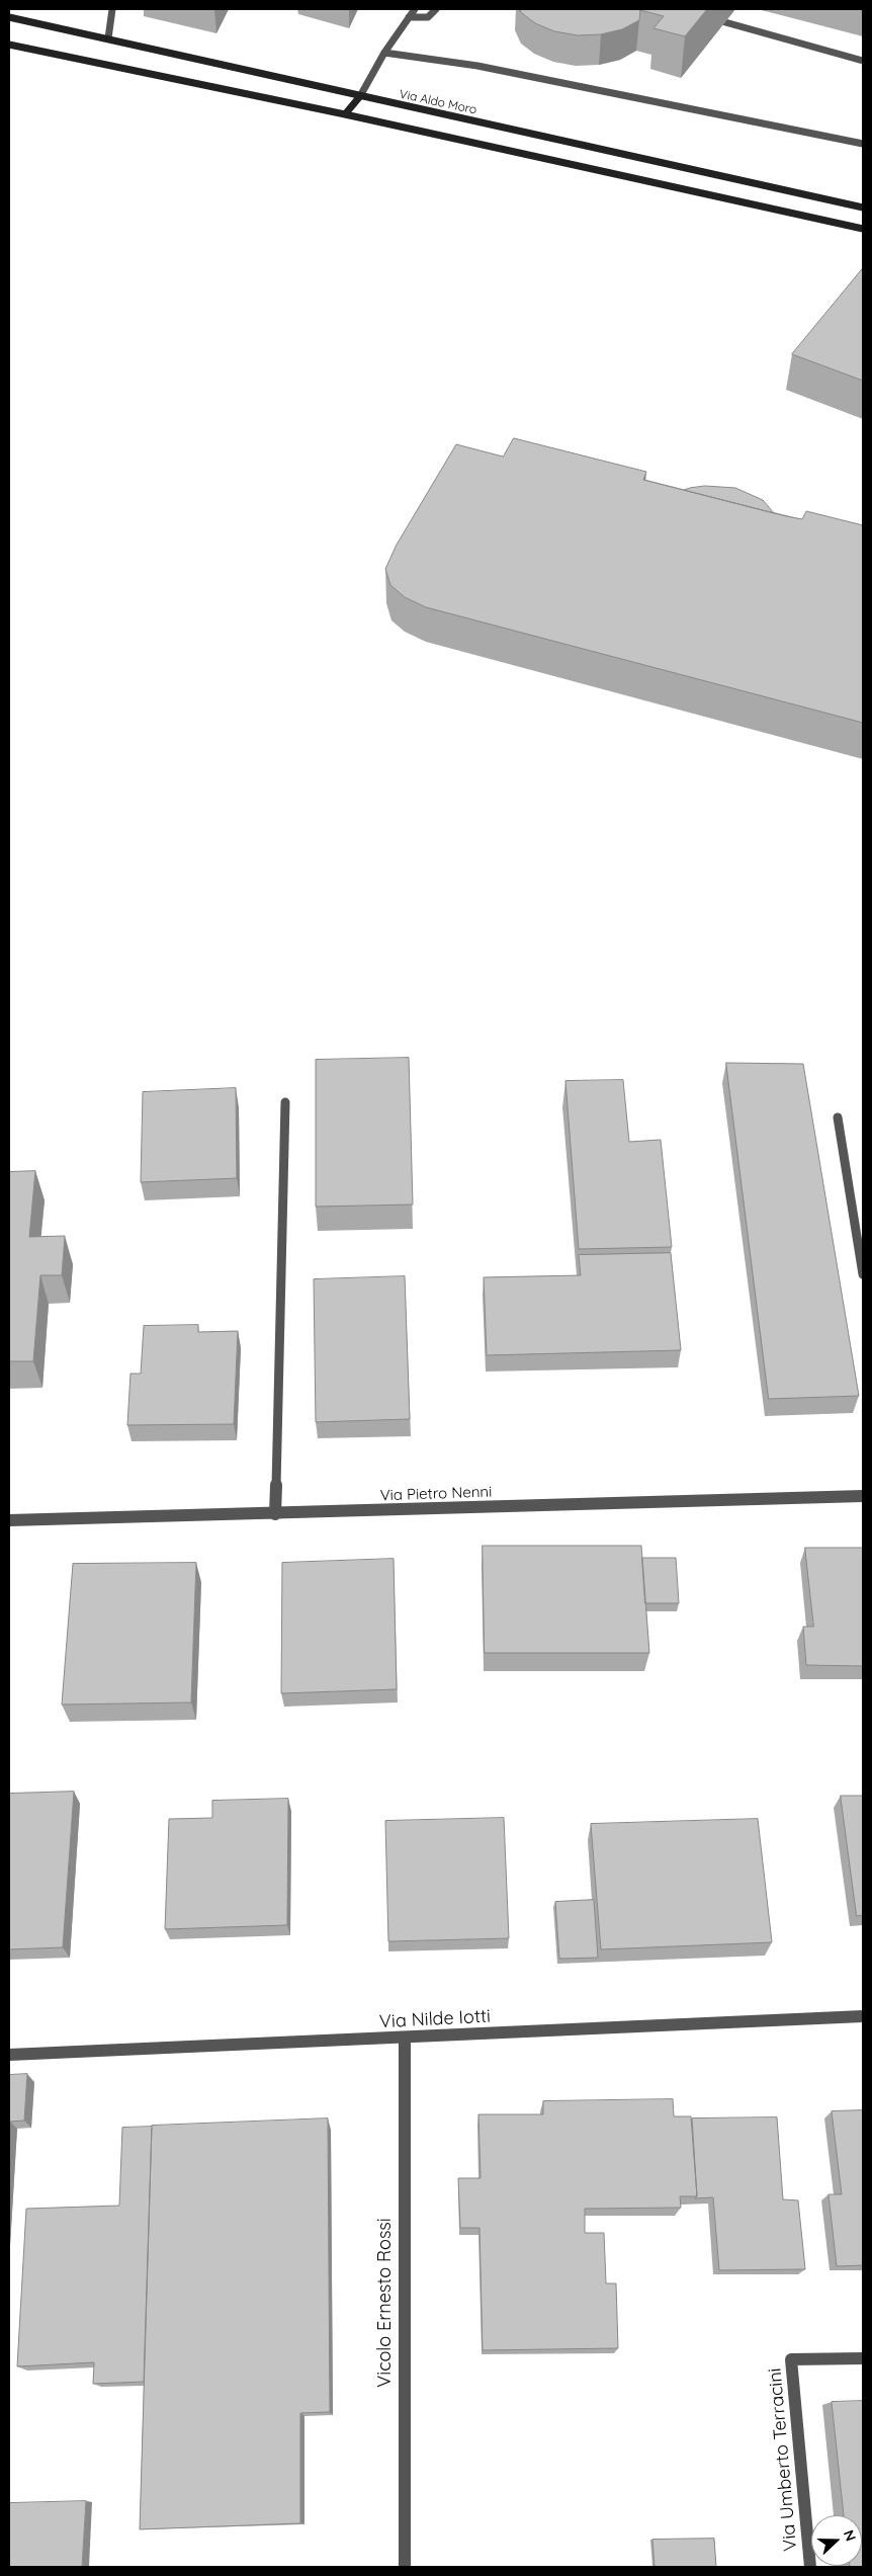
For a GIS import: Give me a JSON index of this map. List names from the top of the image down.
{
  "streets": {
    "street": [
      "Via Aldo Moro",
      "Via Pietro Nenni",
      "Via Nilde Iotti",
      "Vicolo Ernesto Rossi",
      "Via Umberto Terracini"
    ]
  },
  "crossings": [
    ["Via Nilde Iotti", "Vicolo Ernesto Rossi"]
  ],
  "north": "right"
}
